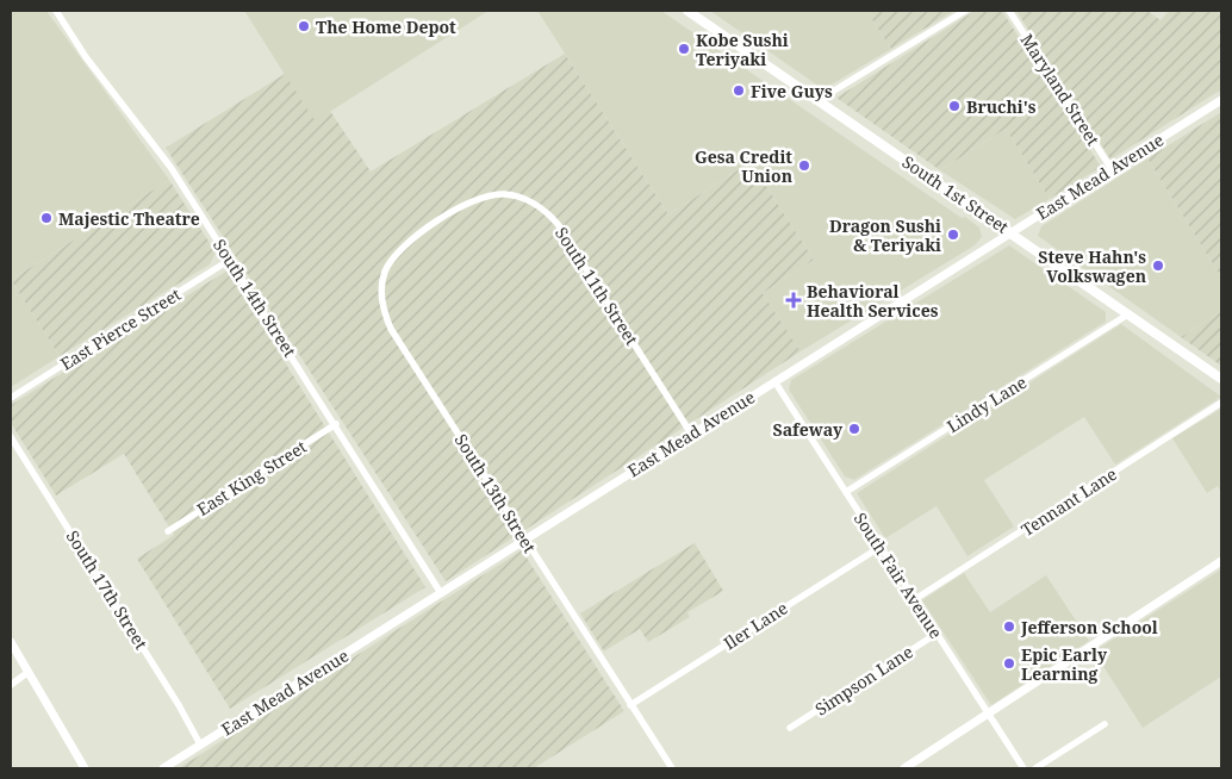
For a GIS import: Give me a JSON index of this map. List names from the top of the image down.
{
  "streets": {
    "main road": ["South 1st Street"],
    "street": [
      "Maryland Street",
      "East Mead Avenue",
      "South 11th Street",
      "South 14th Street",
      "East Pierce Street",
      "Lindy Lane",
      "East King Street",
      "South 13th Street",
      "Tennant Lane",
      "South Fair Avenue",
      "South 17th Street",
      "Iler Lane",
      "Simpson Lane"
    ]
  },
  "crossings": [
    ["Maryland Street", "East Mead Avenue"],
    ["East Mead Avenue", "South 1st Street"],
    ["East Mead Avenue", "South 11th Street"],
    ["East Mead Avenue", "South 14th Street"],
    ["East Mead Avenue", "South 13th Street"],
    ["East Mead Avenue", "South Fair Avenue"],
    ["East Mead Avenue", "South 17th Street"],
    ["South 1st Street", "Lindy Lane"],
    ["South 11th Street", "South 13th Street"],
    ["South 14th Street", "East Pierce Street"],
    ["South 14th Street", "East King Street"],
    ["Lindy Lane", "South Fair Avenue"],
    ["South 13th Street", "Iler Lane"],
    ["Tennant Lane", "South Fair Avenue"],
    ["South Fair Avenue", "Iler Lane"],
    ["South Fair Avenue", "Simpson Lane"]
  ],
  "places": {
    "other": [
      "The Home Depot",
      "Kobe Sushi Teriyaki",
      "Five Guys",
      "Bruchi's",
      "Gesa Credit Union",
      "Majestic Theatre",
      "Dragon Sushi & Teriyaki",
      "Steve Hahn's Volkswagen",
      "Safeway",
      "Jefferson School",
      "Epic Early Learning"
    ],
    "health": ["Behavioral Health Services"]
  }
}
